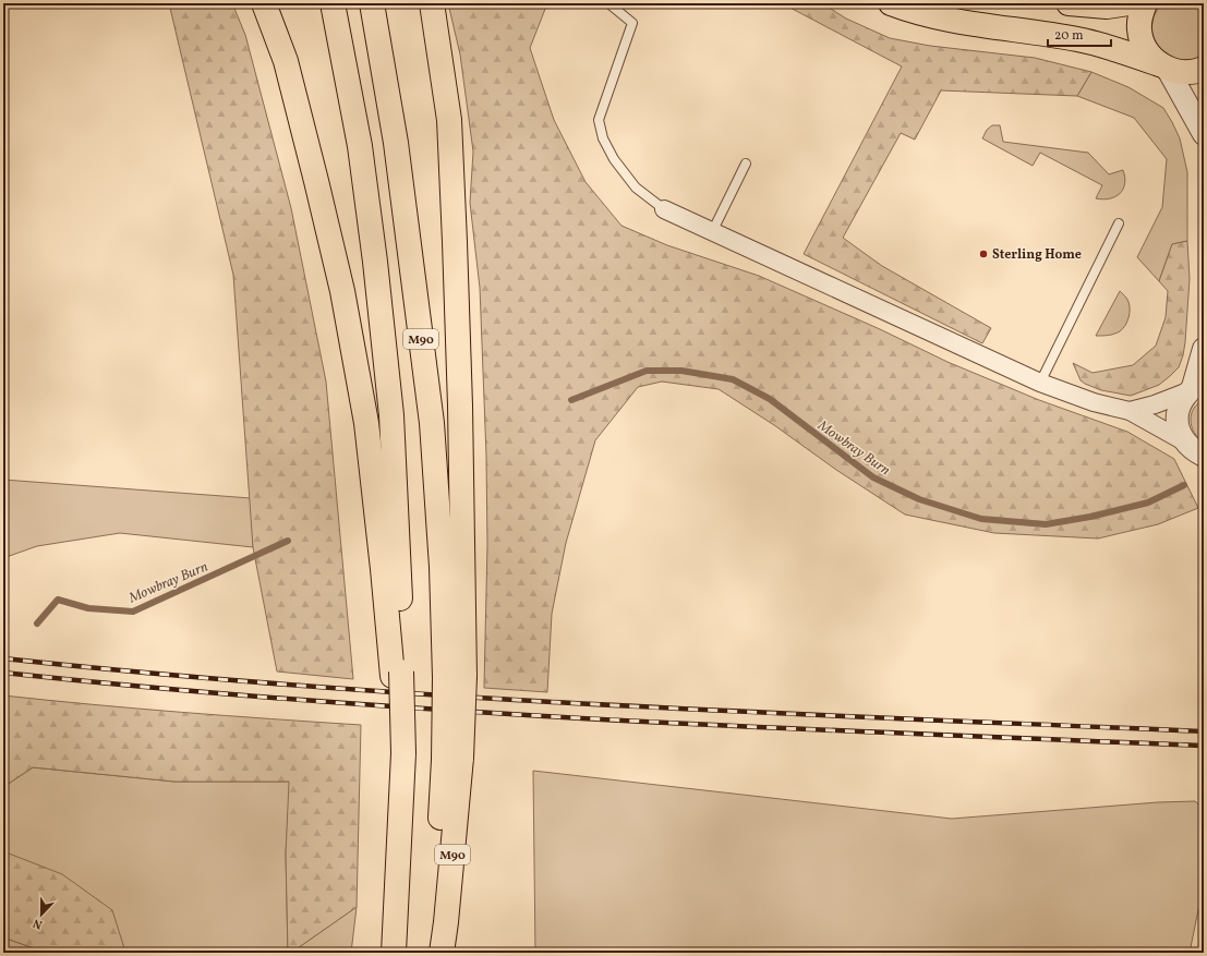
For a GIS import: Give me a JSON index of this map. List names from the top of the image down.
{
  "streets": {
    "main road": ["M90"]
  },
  "water": ["Mowbray Burn"],
  "places": ["Sterling Home"],
  "scale_bar": "20 m",
  "north": "bottom"
}
